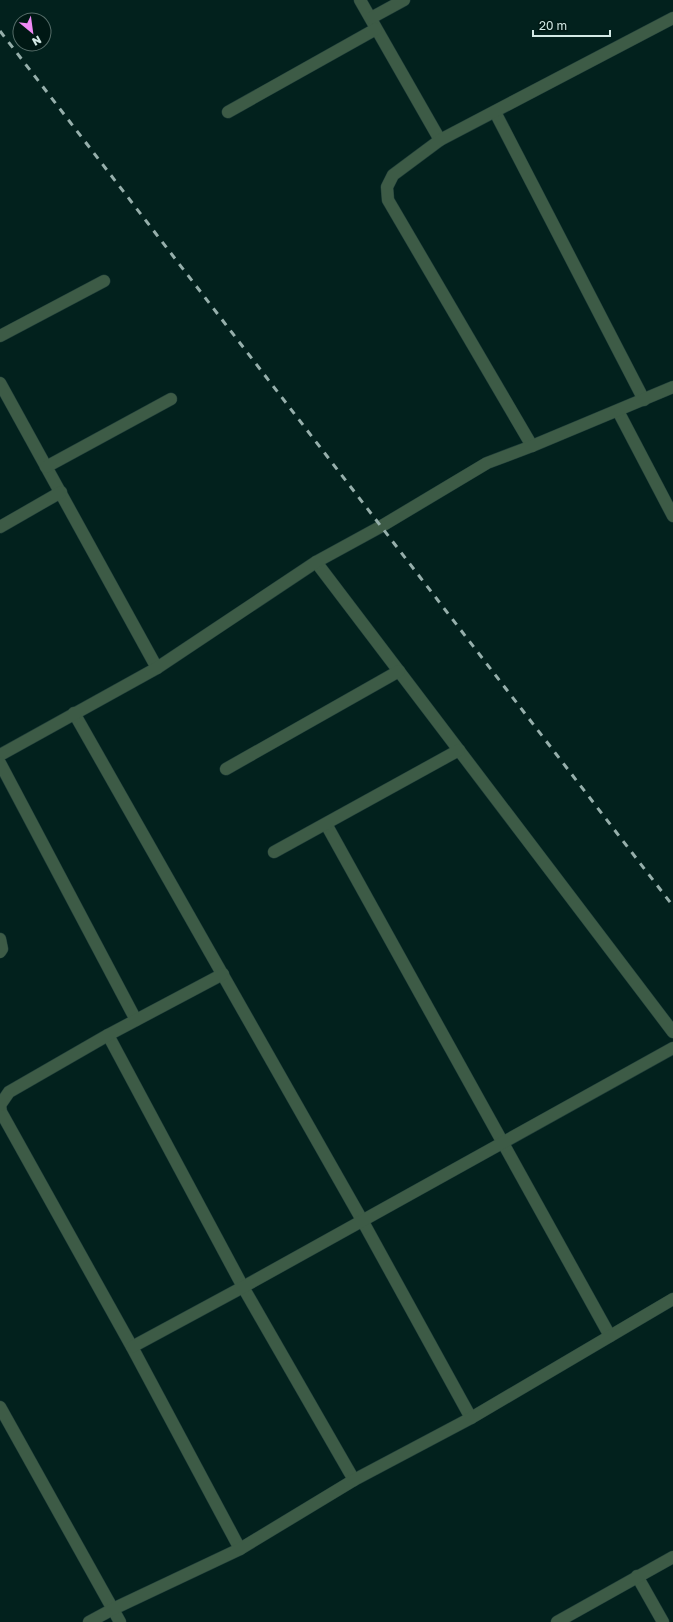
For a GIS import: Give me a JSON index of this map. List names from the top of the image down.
{
  "scale_bar": "20 m",
  "north": "bottom right"
}
